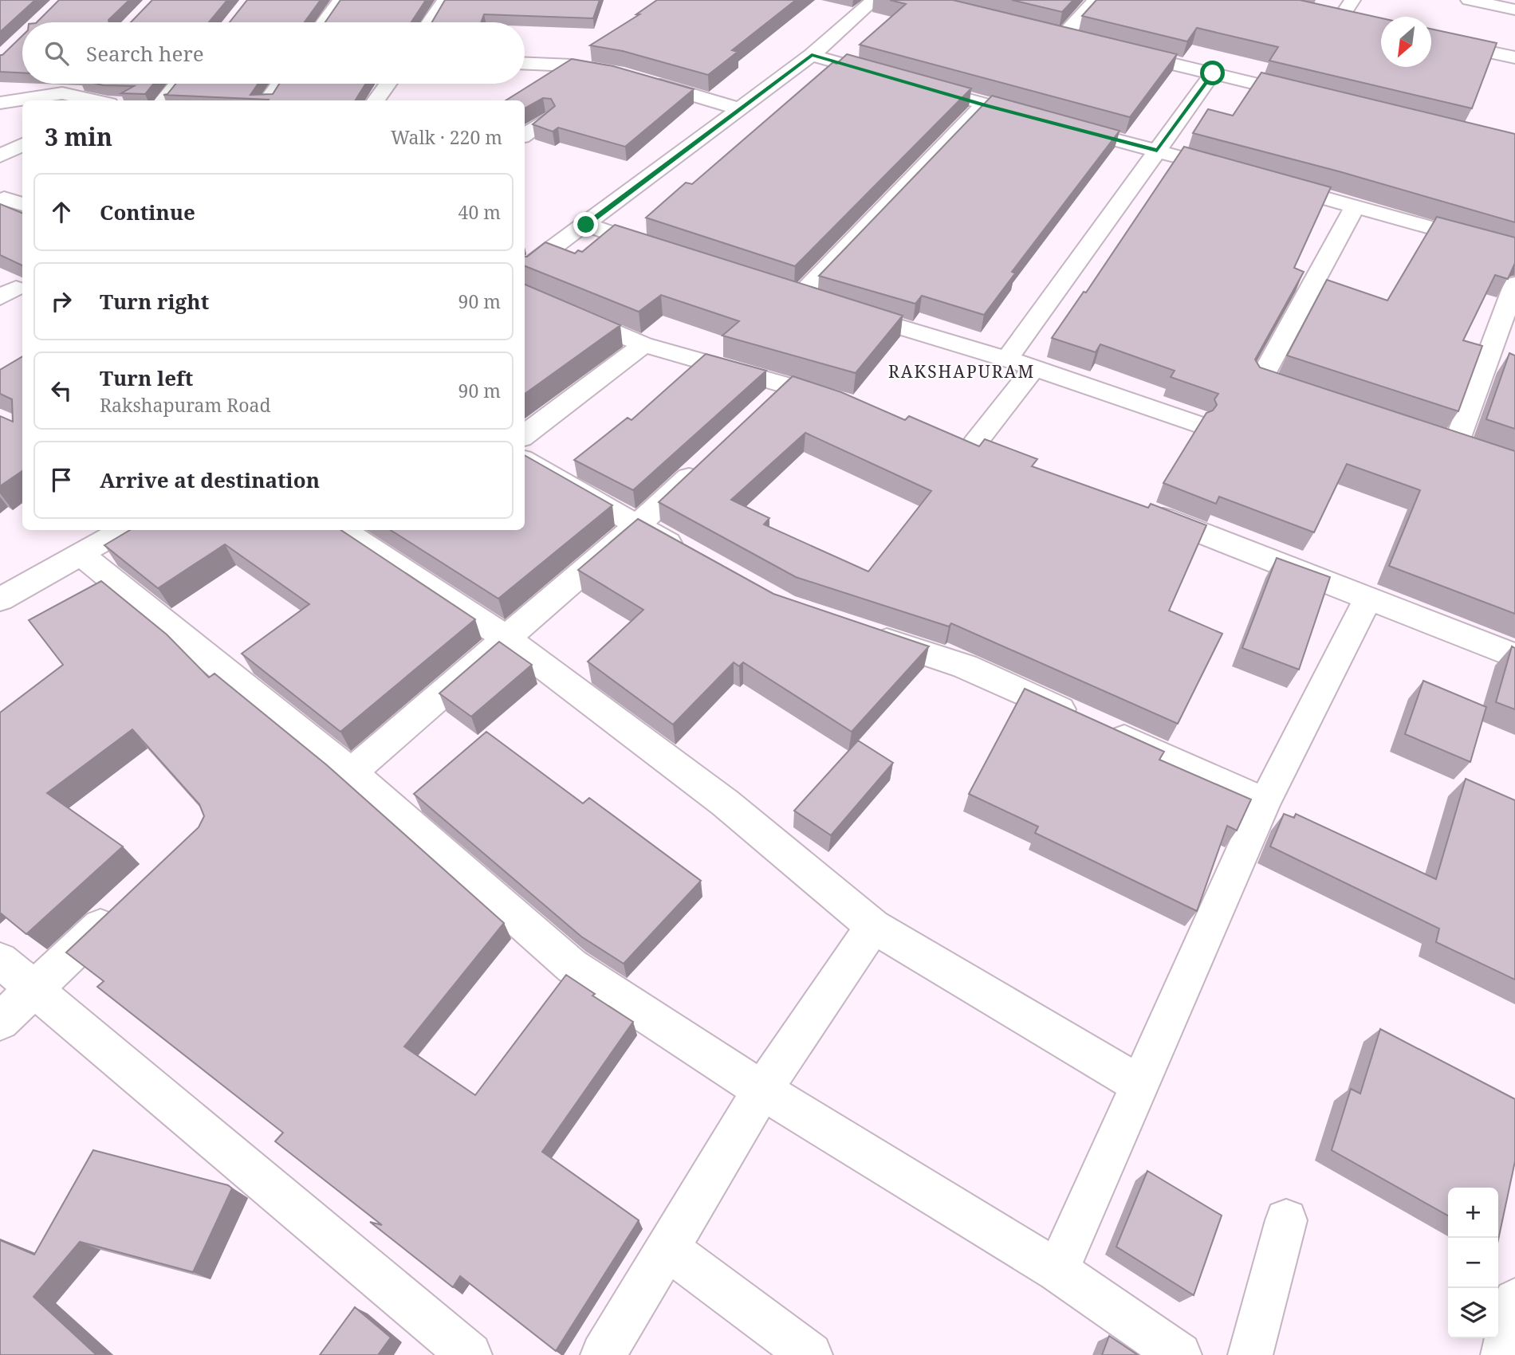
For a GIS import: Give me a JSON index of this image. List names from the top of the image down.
{
  "districts": ["RAKSHAPURAM"],
  "north": "bottom left",
  "page": {
    "search": "Search here",
    "heading": ["3 min", "Walk · 220 m"],
    "list": [
      ["Continue", "40 m"],
      ["Turn right", "90 m"],
      ["Turn left", "Rakshapuram Road", "90 m"],
      "Arrive at destination"
    ],
    "map_buttons": ["+", "−"]
  }
}
